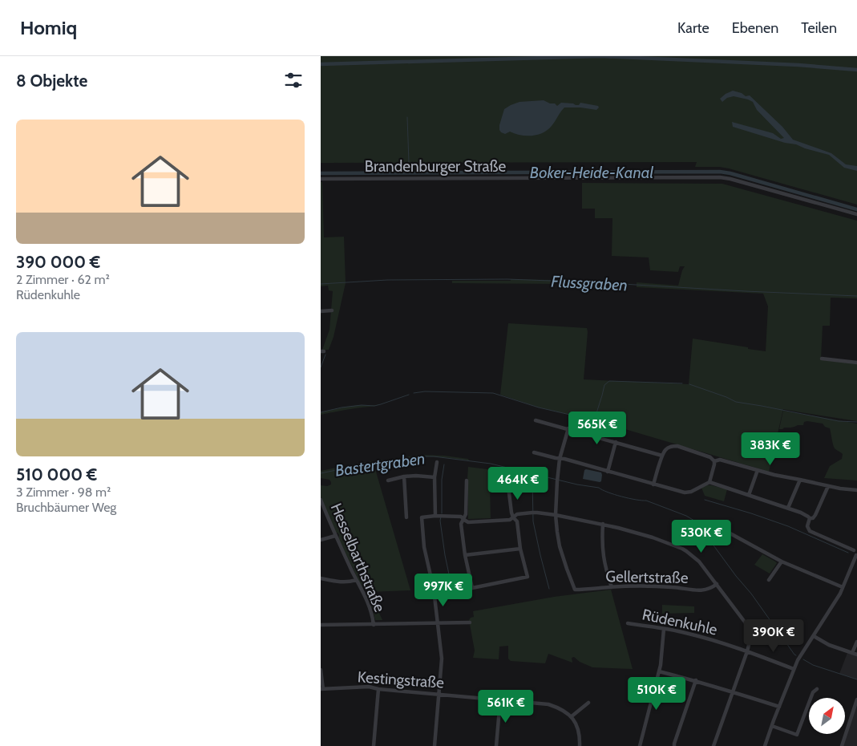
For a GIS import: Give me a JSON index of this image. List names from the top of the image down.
{
  "streets": {
    "street": [
      "Brandenburger Straße",
      "Hesselbarthstraße",
      "Gellertstraße",
      "Rüdenkuhle",
      "Kestingstraße"
    ]
  },
  "water": ["Boker-Heide-Kanal", "Flussgraben", "Bastertgraben"],
  "north": "top right",
  "page": {
    "header": "Homiq",
    "nav": ["Karte", "Ebenen", "Teilen"],
    "heading": "8 Objekte",
    "list": [
      {
        "name": "390 000 €",
        "note": "2 Zimmer · 62 m² · Rüdenkuhle"
      },
      {
        "name": "510 000 €",
        "note": "3 Zimmer · 98 m² · Bruchbäumer Weg"
      }
    ],
    "price": [
      "565K €",
      "383K €",
      "464K €",
      "530K €",
      "997K €",
      "390K €",
      "510K €",
      "561K €"
    ]
  }
}
